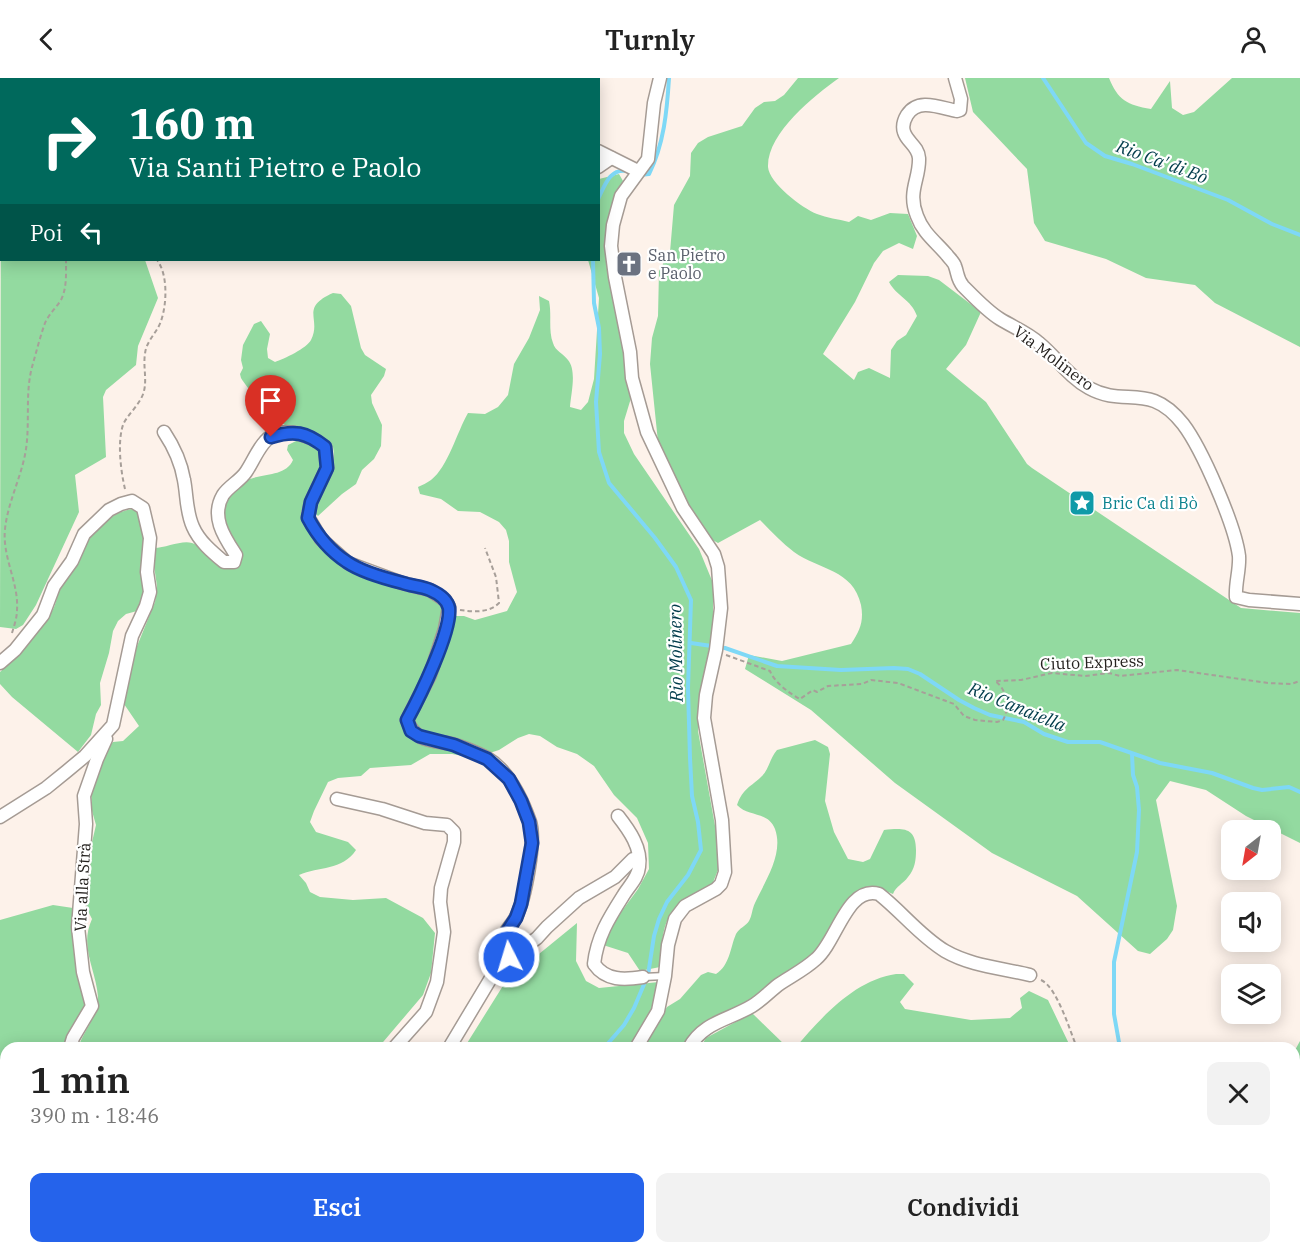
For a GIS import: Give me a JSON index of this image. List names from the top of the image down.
{
  "streets": {
    "street": ["Via Molinero", "Via alla Strà"],
    "path": ["Ciuto Express"]
  },
  "water": ["Rio Ca' di Bò", "Rio Molinero", "Rio Canaiella"],
  "places": {
    "church": ["San Pietro e Paolo"],
    "place": ["Bric Ca di Bò"]
  },
  "north": "bottom left",
  "page": {
    "header": "Turnly",
    "turn": ["160 m", "Via Santi Pietro e Paolo"],
    "then": "Poi",
    "heading": ["1 min", "390 m · 18:46"],
    "buttons": ["Esci", "Condividi"]
  }
}
